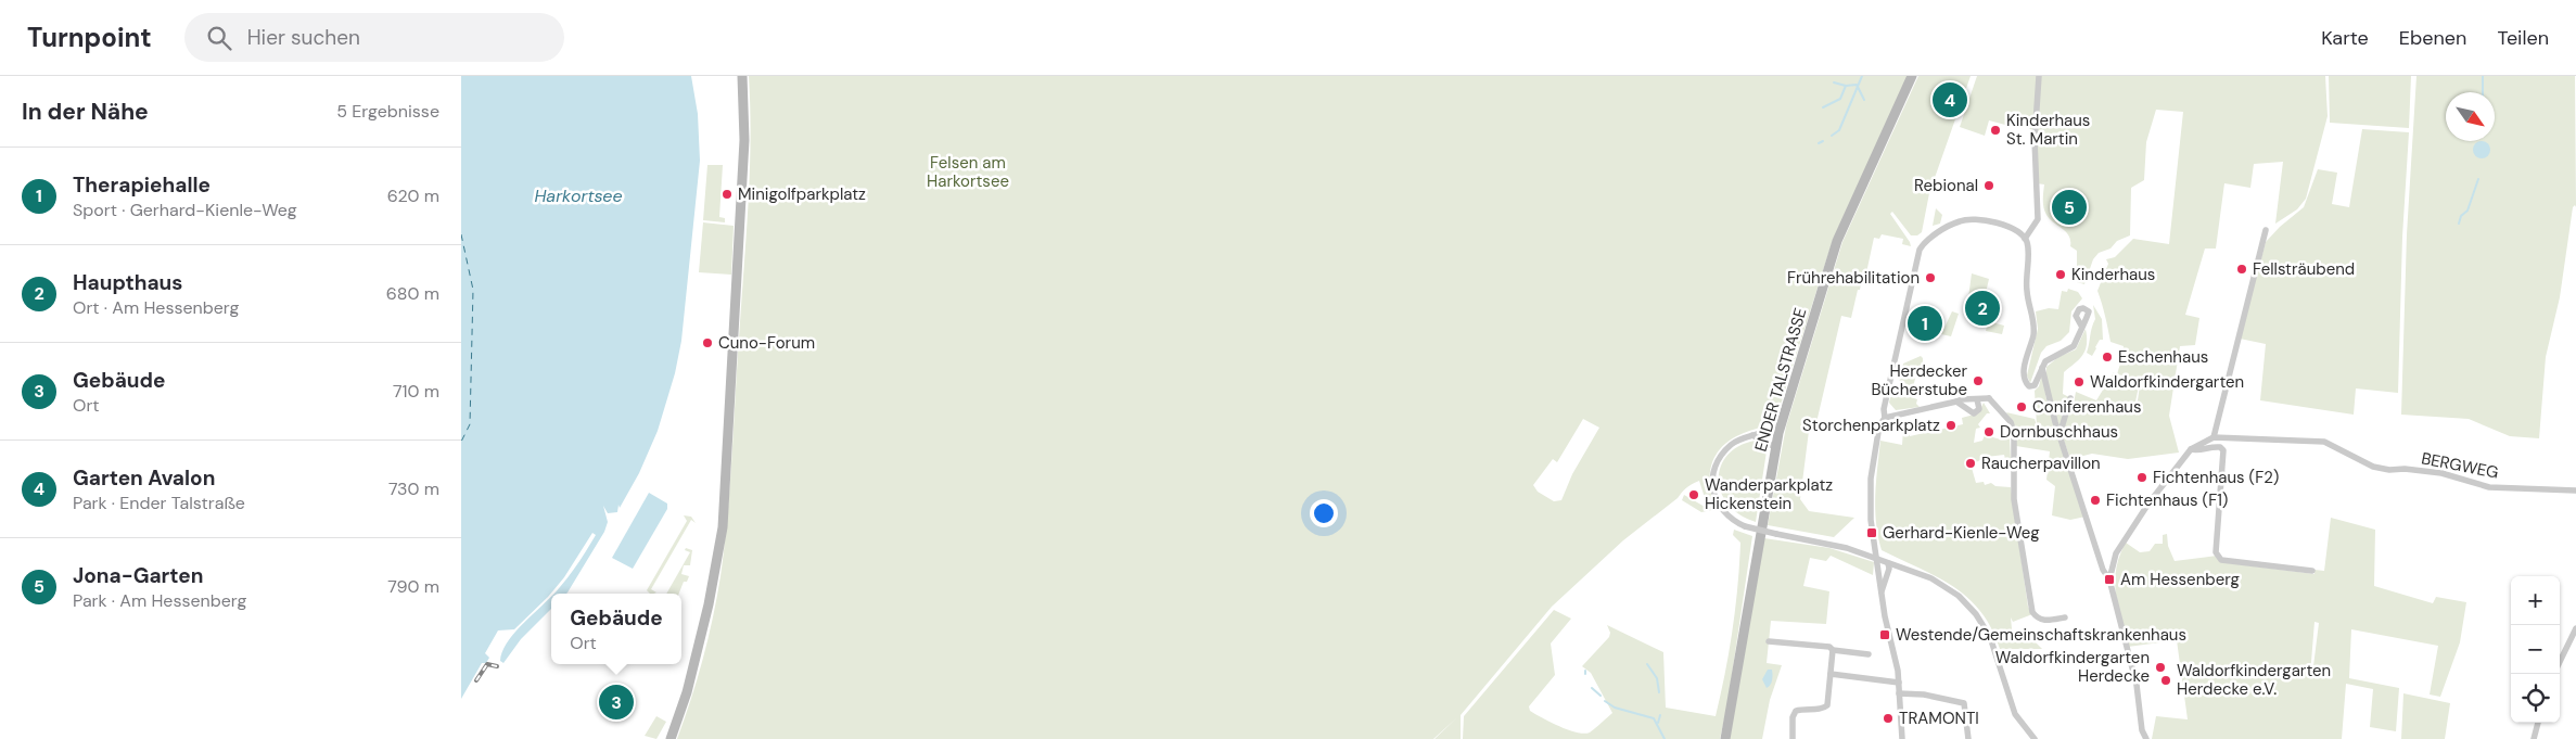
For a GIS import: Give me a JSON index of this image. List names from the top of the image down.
{
  "streets": {
    "main road": ["ENDER TALSTRASSE"],
    "street": ["BERGWEG"]
  },
  "water": ["Harkortsee"],
  "parks": ["Felsen am Harkortsee"],
  "places": {
    "other": [
      "Kinderhaus St. Martin",
      "Rebional",
      "Minigolfparkplatz",
      "Fellsträubend",
      "Kinderhaus",
      "Frührehabilitation",
      "Cuno-Forum",
      "Eschenhaus",
      "Herdecker Bücherstube",
      "Waldorfkindergarten",
      "Coniferenhaus",
      "Storchenparkplatz",
      "Dornbuschhaus",
      "Raucherpavillon",
      "Fichtenhaus (F2)",
      "Wanderparkplatz Hickenstein",
      "Fichtenhaus (F1)",
      "Waldorfkindergarten Herdecke",
      "Waldorfkindergarten Herdecke e.V.",
      "TRAMONTI"
    ],
    "transit": ["Gerhard-Kienle-Weg", "Am Hessenberg", "Westende/Gemeinschaftskrankenhaus"]
  },
  "north": "bottom right",
  "page": {
    "header": "Turnpoint",
    "search": "Hier suchen",
    "nav": ["Karte", "Ebenen", "Teilen"],
    "heading": ["In der Nähe", "5 Ergebnisse"],
    "pins": [
      "4",
      "5",
      "2",
      "1",
      "3"
    ],
    "list": [
      {
        "mark": "1",
        "name": "Therapiehalle",
        "note": "Sport · Gerhard-Kienle-Weg",
        "value": "620 m"
      },
      {
        "mark": "2",
        "name": "Haupthaus",
        "note": "Ort · Am Hessenberg",
        "value": "680 m"
      },
      {
        "mark": "3",
        "name": "Gebäude",
        "note": "Ort",
        "value": "710 m"
      },
      {
        "mark": "4",
        "name": "Garten Avalon",
        "note": "Park · Ender Talstraße",
        "value": "730 m"
      },
      {
        "mark": "5",
        "name": "Jona-Garten",
        "note": "Park · Am Hessenberg",
        "value": "790 m"
      }
    ],
    "map_buttons": ["+", "−"],
    "popup": ["Gebäude", "Ort"]
  }
}
